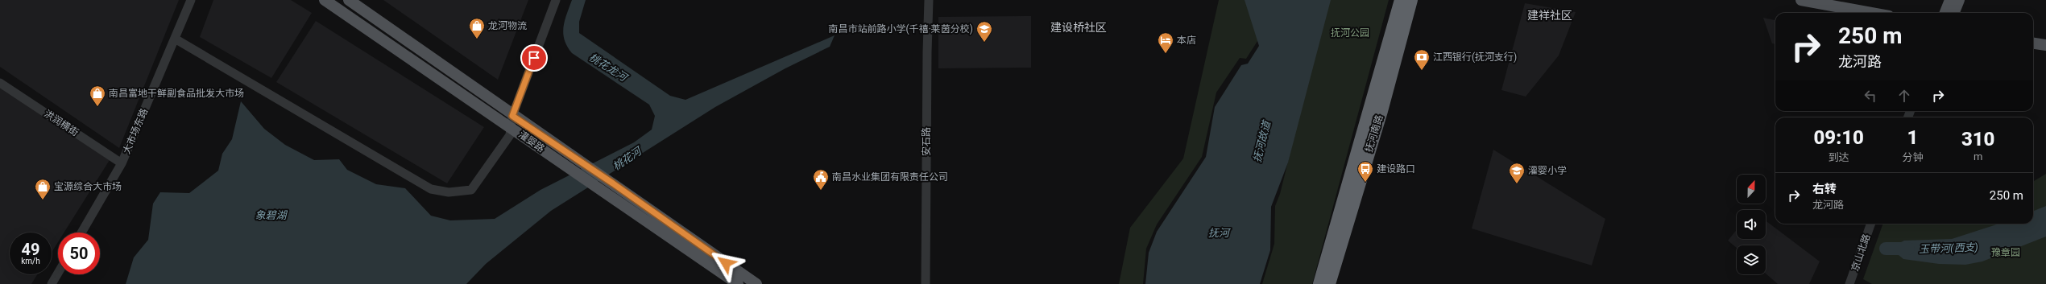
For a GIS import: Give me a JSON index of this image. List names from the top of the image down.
{
  "streets": {
    "highway": ["抚河南路"],
    "main road": ["灌婴路"],
    "street": [
      "洪润横街",
      "大市场东路",
      "安石路",
      "京山北路"
    ]
  },
  "crossings": [
    ["洪润横街", "大市场东路"]
  ],
  "districts": ["建祥社区", "建设桥社区"],
  "water": [
    "桃花龙河",
    "抚河故道",
    "桃花河",
    "象碧湖",
    "抚河",
    "玉带河(西支)"
  ],
  "parks": ["抚河公园", "豫章园"],
  "places": {
    "shop": ["龙河物流", "南昌富地干鲜副食品批发大市场", "宝源综合大市场"],
    "school or university": ["南昌市站前路小学(千禧·莱茵分校)", "灌婴小学"],
    "hotel": ["本店"],
    "bank": ["江西银行(抚河支行)"],
    "bus stop": ["建设路口"],
    "public building": ["南昌水业集团有限责任公司"]
  },
  "north": "top",
  "page": {
    "turn": ["250 m", "龙河路"],
    "eta": [
      "09:10",
      "到达",
      "1",
      "分钟",
      "310",
      "m"
    ],
    "list": [
      {
        "name": "右转",
        "note": "龙河路",
        "value": "250 m"
      }
    ],
    "speed": "49 km/h",
    "limit": "50"
  }
}
